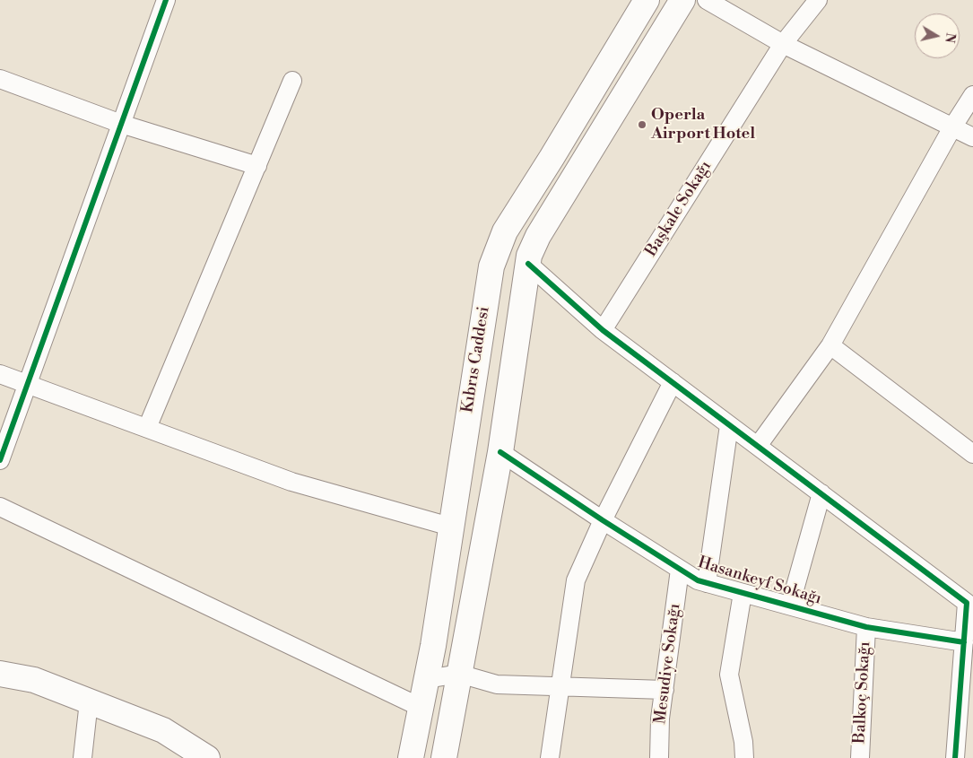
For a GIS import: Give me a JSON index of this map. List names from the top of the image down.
{
  "streets": {
    "main road": ["Kıbrıs Caddesi"],
    "street": [
      "Başkale Sokağı",
      "Hasankeyf Sokağı",
      "Mesudiye Sokağı",
      "Balkoç Sokağı"
    ]
  },
  "crossings": [
    ["Hasankeyf Sokağı", "Mesudiye Sokağı"],
    ["Hasankeyf Sokağı", "Balkoç Sokağı"]
  ],
  "places": ["Operla Airport Hotel"],
  "north": "right"
}
